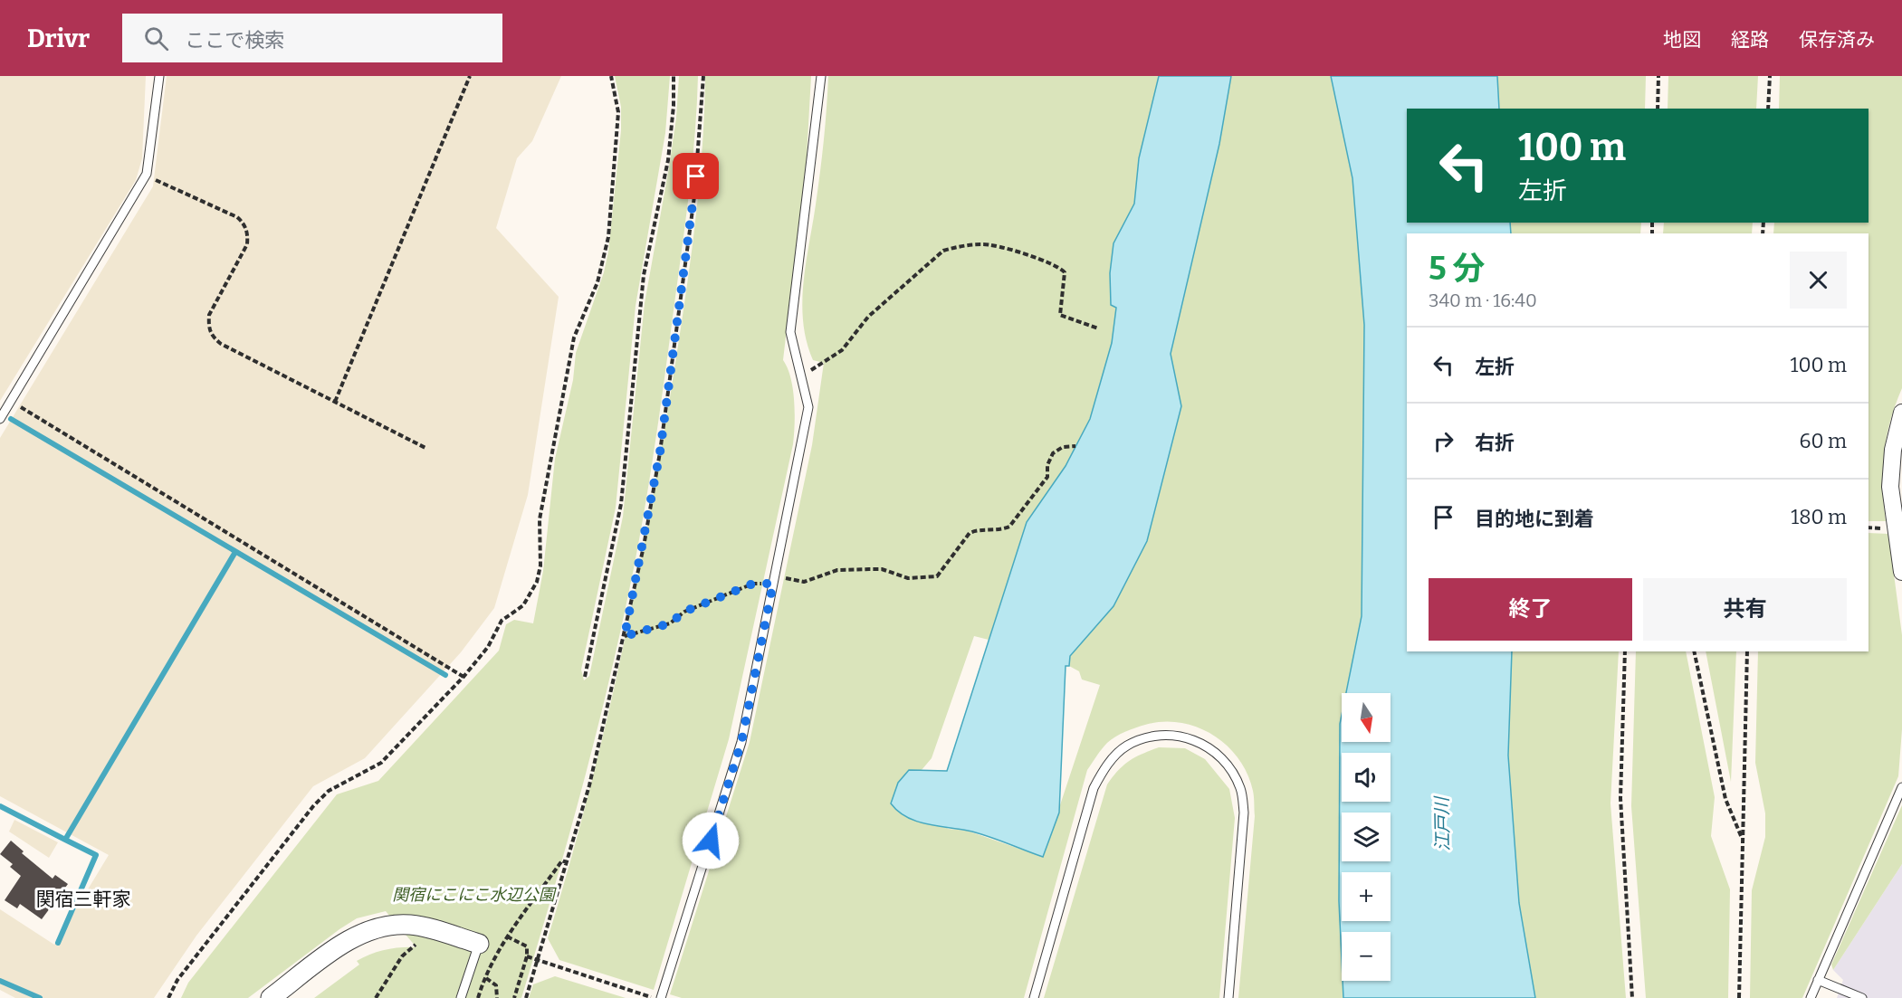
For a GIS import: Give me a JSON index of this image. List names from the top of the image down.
{
  "districts": ["関宿三軒家"],
  "water": ["江戸川"],
  "parks": ["関宿にこにこ水辺公園"],
  "north": "bottom",
  "page": {
    "header": "Drivr",
    "search": "ここで検索",
    "nav": ["地図", "経路", "保存済み"],
    "turn": ["100 m", "左折"],
    "heading": ["5 分", "340 m · 16:40"],
    "list": [
      {
        "name": "左折",
        "value": "100 m"
      },
      {
        "name": "右折",
        "value": "60 m"
      },
      {
        "name": "目的地に到着",
        "value": "180 m"
      }
    ],
    "buttons": ["終了", "共有"],
    "map_buttons": ["+", "−"]
  }
}
